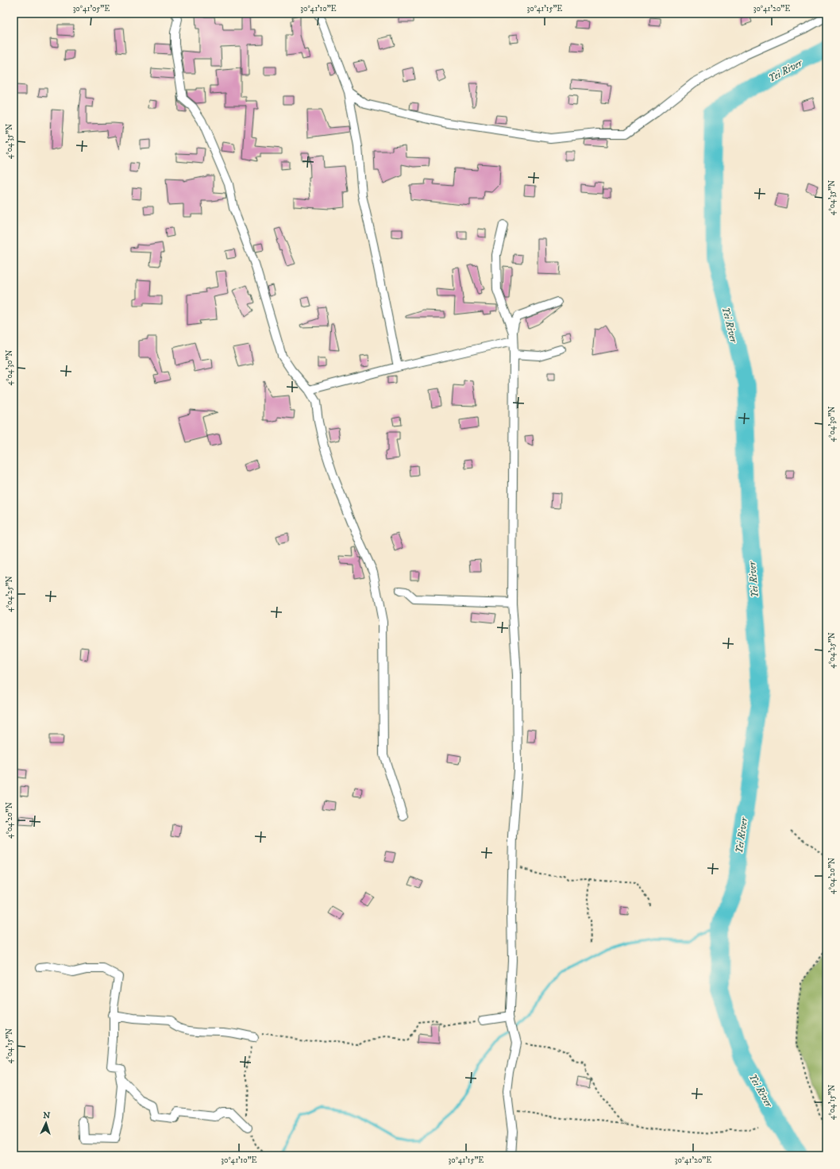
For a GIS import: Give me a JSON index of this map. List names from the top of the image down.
{
  "water": ["Yei River"],
  "north": "top",
  "coordinates": [
    "30°41'05\"E",
    "30°41'10\"E",
    "30°41'15\"E",
    "30°41'20\"E",
    "4°04'35\"N",
    "4°04'30\"N",
    "4°04'25\"N",
    "4°04'20\"N",
    "4°04'15\"N"
  ]
}
